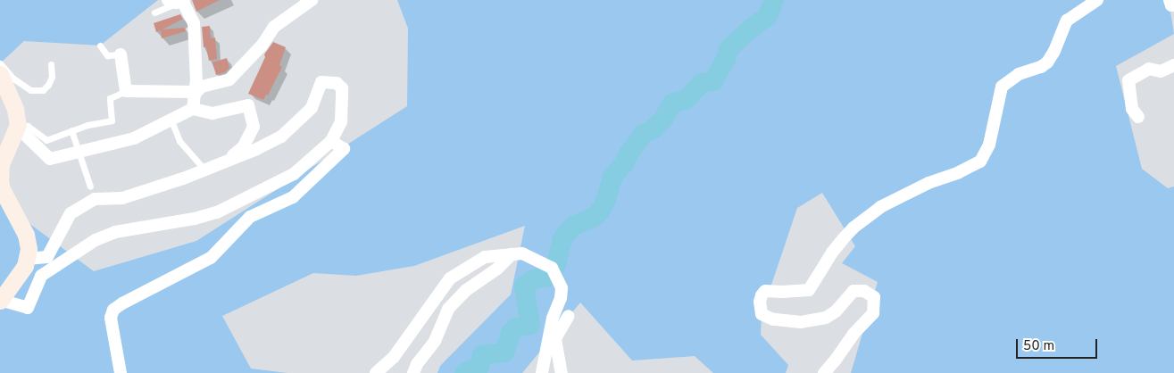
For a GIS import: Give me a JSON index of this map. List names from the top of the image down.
{
  "scale_bar": "50 m"
}
